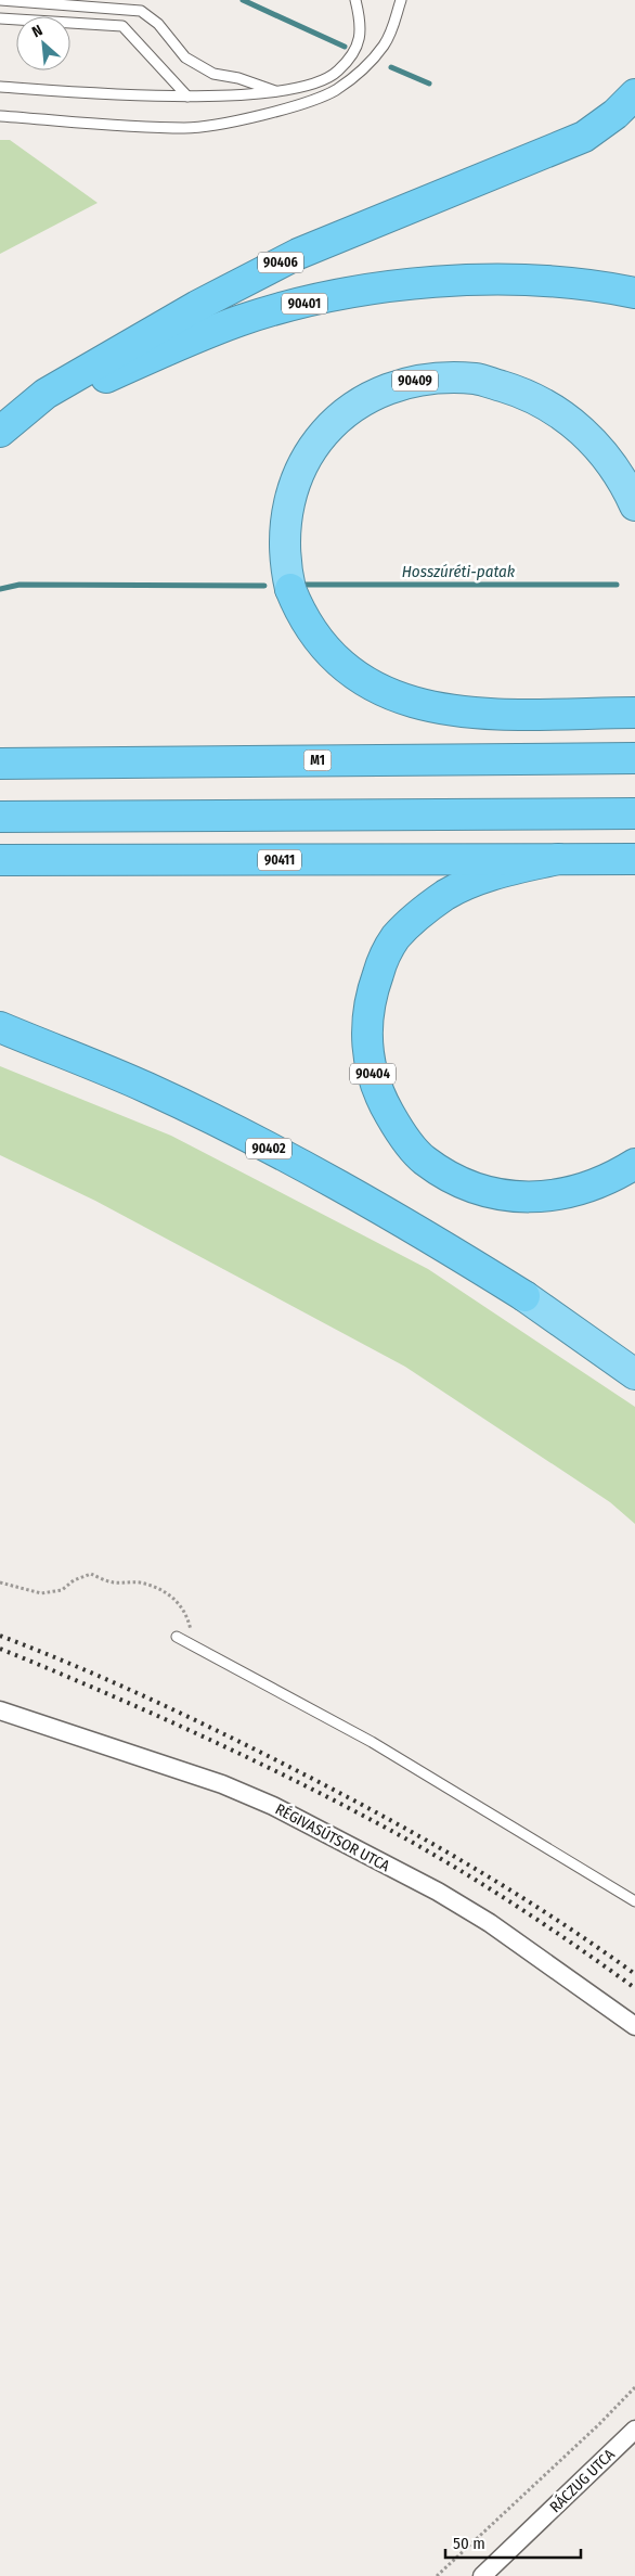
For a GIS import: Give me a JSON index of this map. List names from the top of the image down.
{
  "streets": {
    "highway": [
      "90406",
      "90401",
      "90409",
      "M1",
      "90411",
      "90404",
      "90402"
    ],
    "street": ["RÉGIVASÚTSOR UTCA", "RÁCZUG UTCA"]
  },
  "crossings": [
    ["90406", "90401"],
    ["90411", "90404"]
  ],
  "water": ["Hosszúréti-patak"],
  "scale_bar": "50 m",
  "north": "top left"
}
